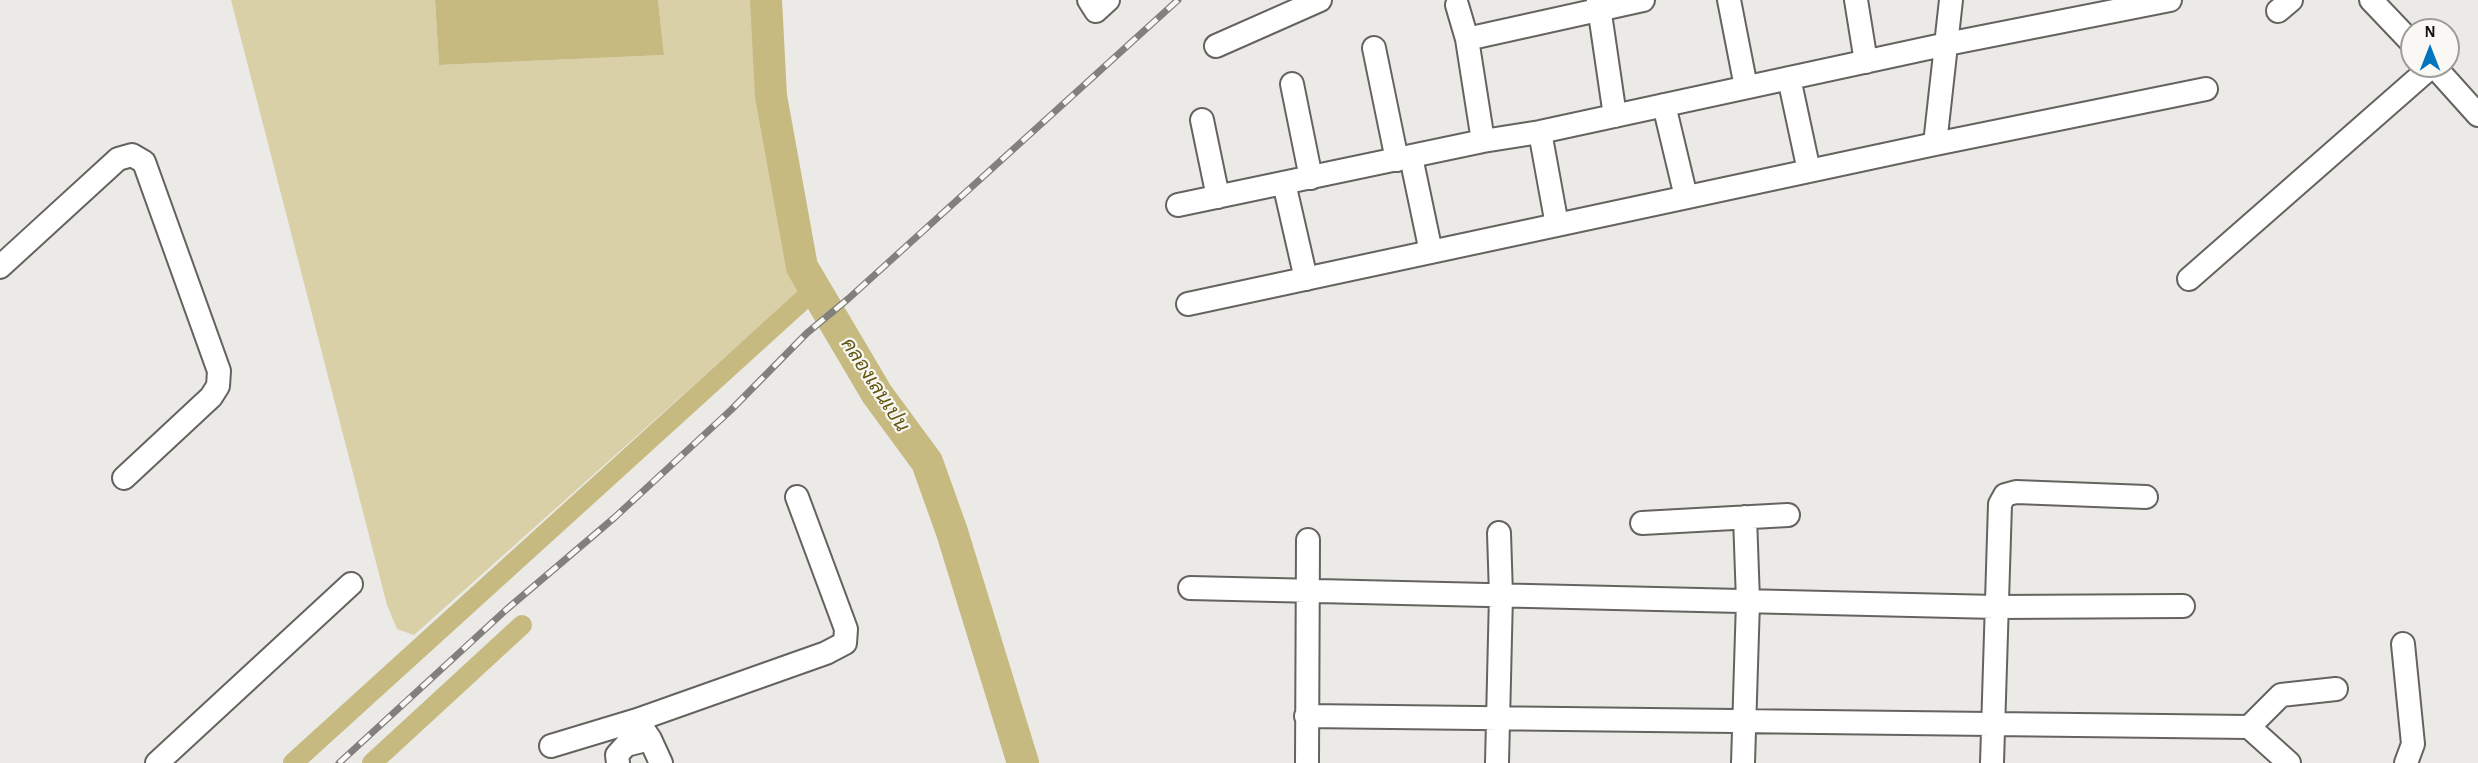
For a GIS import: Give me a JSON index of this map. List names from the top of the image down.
{
  "water": ["คลองเลนเปน"],
  "north": "top"
}
